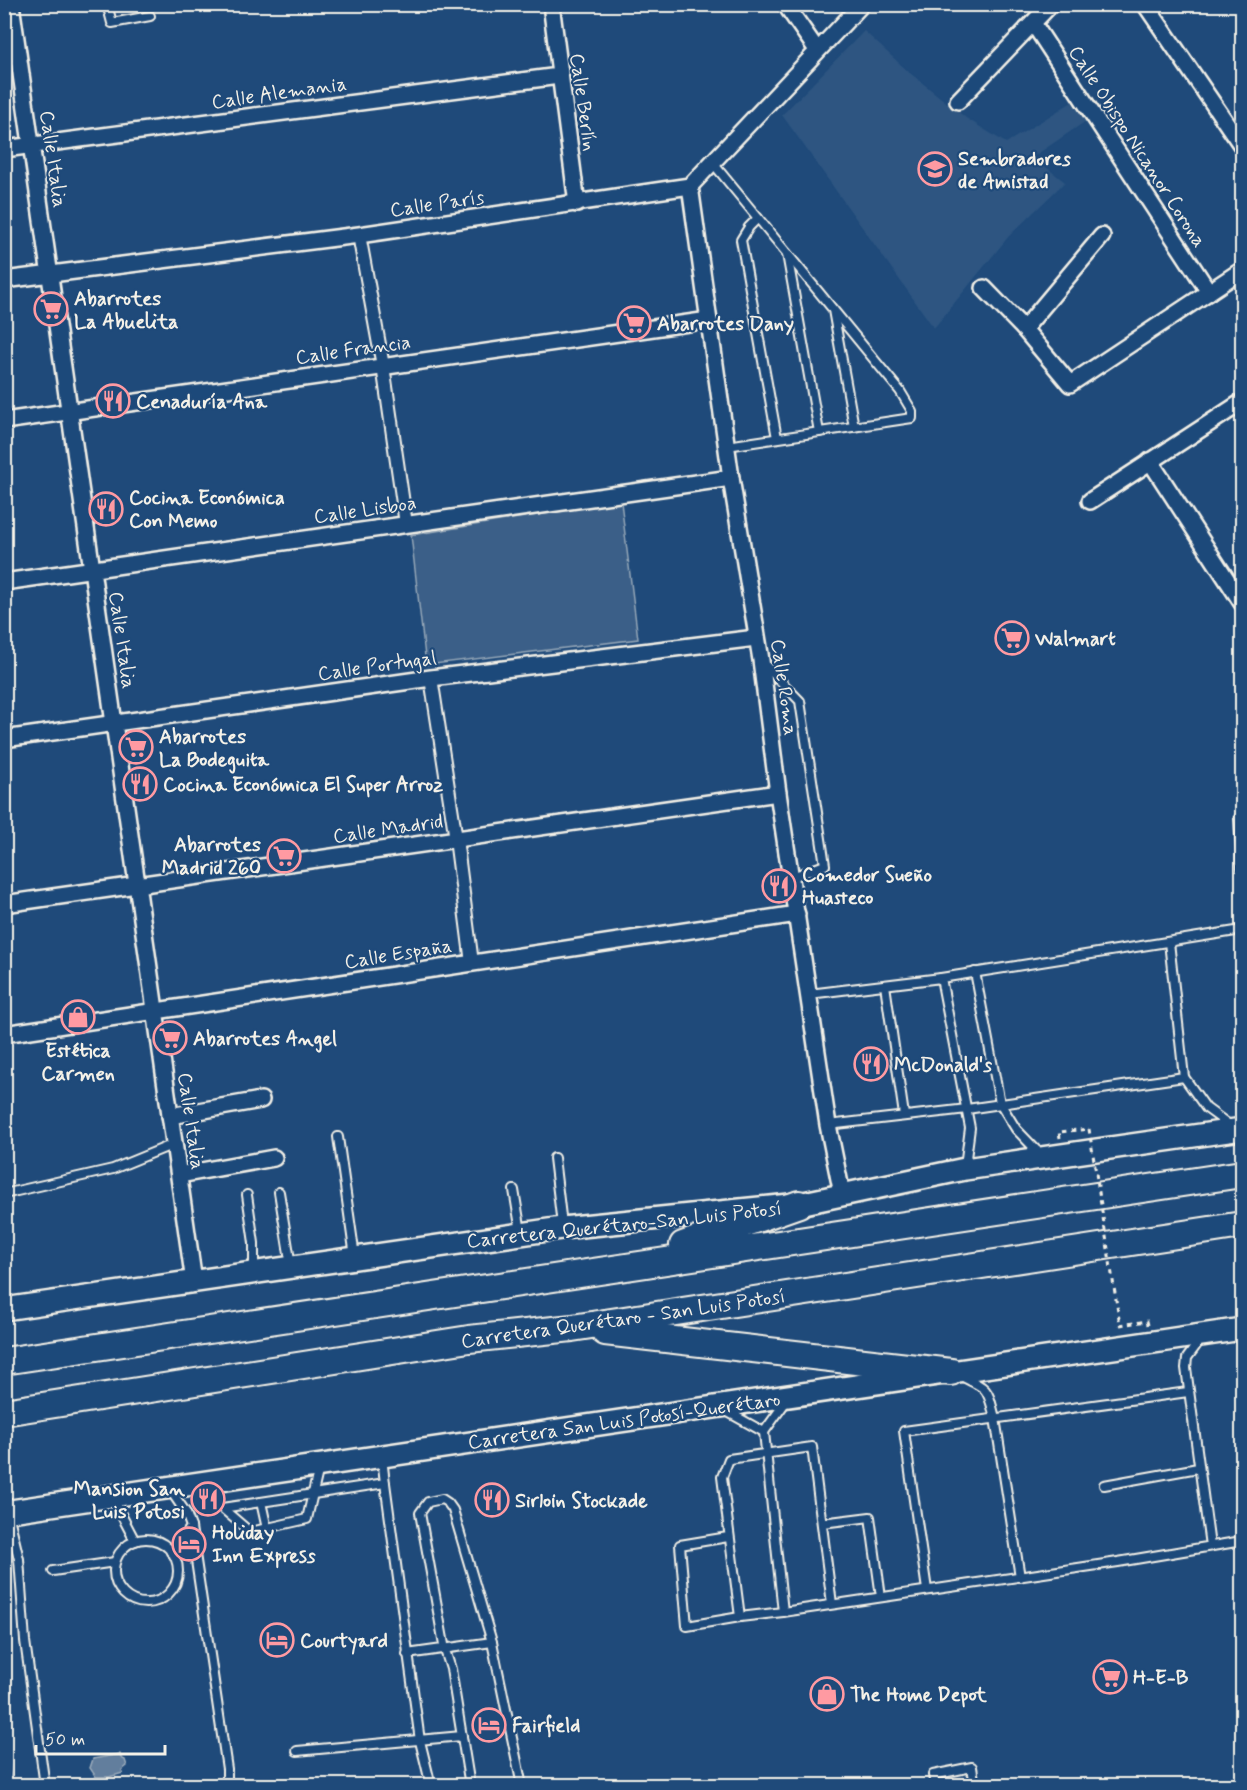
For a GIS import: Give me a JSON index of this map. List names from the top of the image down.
{
  "streets": {
    "highway": ["Carretera Querétaro - San Luis Potosí"],
    "main road": ["Carretera Querétaro-San Luis Potosí", "Carretera San Luis Potosí-Querétaro"],
    "street": [
      "Calle Alemania",
      "Calle Berlín",
      "Calle Obispo Nicanor Corona",
      "Calle Italia",
      "Calle París",
      "Calle Francia",
      "Calle Lisboa",
      "Calle Portugal",
      "Calle Roma",
      "Calle Madrid",
      "Calle España"
    ]
  },
  "crossings": [
    ["Calle Alemania", "Calle Berlín"],
    ["Calle Alemania", "Calle Italia"],
    ["Calle Berlín", "Calle París"],
    ["Calle Italia", "Calle París"],
    ["Calle Italia", "Calle Francia"],
    ["Calle Italia", "Calle Lisboa"],
    ["Calle Italia", "Calle Portugal"],
    ["Calle Italia", "Calle Madrid"],
    ["Calle Italia", "Calle España"],
    ["Calle Italia", "Carretera Querétaro-San Luis Potosí"],
    ["Calle París", "Calle Roma"],
    ["Calle Francia", "Calle Roma"],
    ["Calle Lisboa", "Calle Roma"],
    ["Calle Portugal", "Calle Roma"],
    ["Calle Roma", "Calle Madrid"],
    ["Calle Roma", "Calle España"],
    ["Calle Roma", "Carretera Querétaro-San Luis Potosí"]
  ],
  "places": {
    "school or university": ["Sembradores de Amistad"],
    "supermarket": [
      "Abarrotes La Abuelita",
      "Abarrotes Dany",
      "Walmart",
      "Abarrotes La Bodeguita",
      "Abarrotes Madrid 260",
      "Abarrotes Angel",
      "H-E-B"
    ],
    "restaurant": [
      "Cenaduría Ana",
      "Cocina Económica Con Memo",
      "Cocina Económica El Super Arroz",
      "Comedor Sueño Huasteco",
      "McDonald's",
      "Mansion San Luis Potosi",
      "Sirloin Stockade"
    ],
    "shop": ["Estética Carmen", "The Home Depot"],
    "hotel": ["Holiday Inn Express", "Courtyard", "Fairfield"]
  },
  "scale_bar": "50 m"
}
